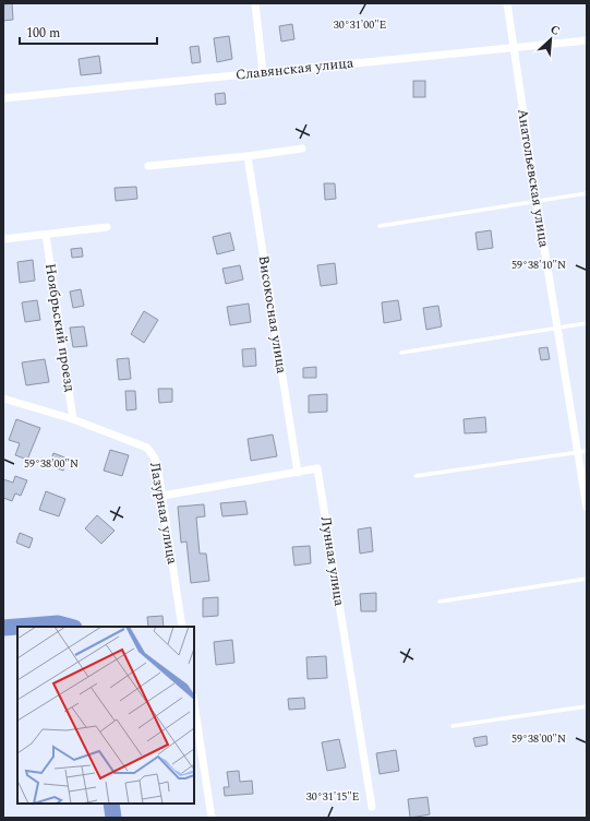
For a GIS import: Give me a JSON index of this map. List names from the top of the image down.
{
  "streets": {
    "street": [
      "Славянская улица",
      "Анатольевская улица",
      "Високосная улица",
      "Ноябрьский проезд",
      "Лазурная улица",
      "Лунная улица"
    ]
  },
  "crossings": [
    ["Славянская улица", "Анатольевская улица"],
    ["Високосная улица", "Лунная улица"],
    ["Ноябрьский проезд", "Лазурная улица"],
    ["Лазурная улица", "Лунная улица"]
  ],
  "scale_bar": "100 m",
  "north": "top right",
  "coordinates": [
    "30°31'00\"E",
    "59°38'10\"N",
    "59°38'00\"N",
    "30°31'15\"E"
  ]
}
